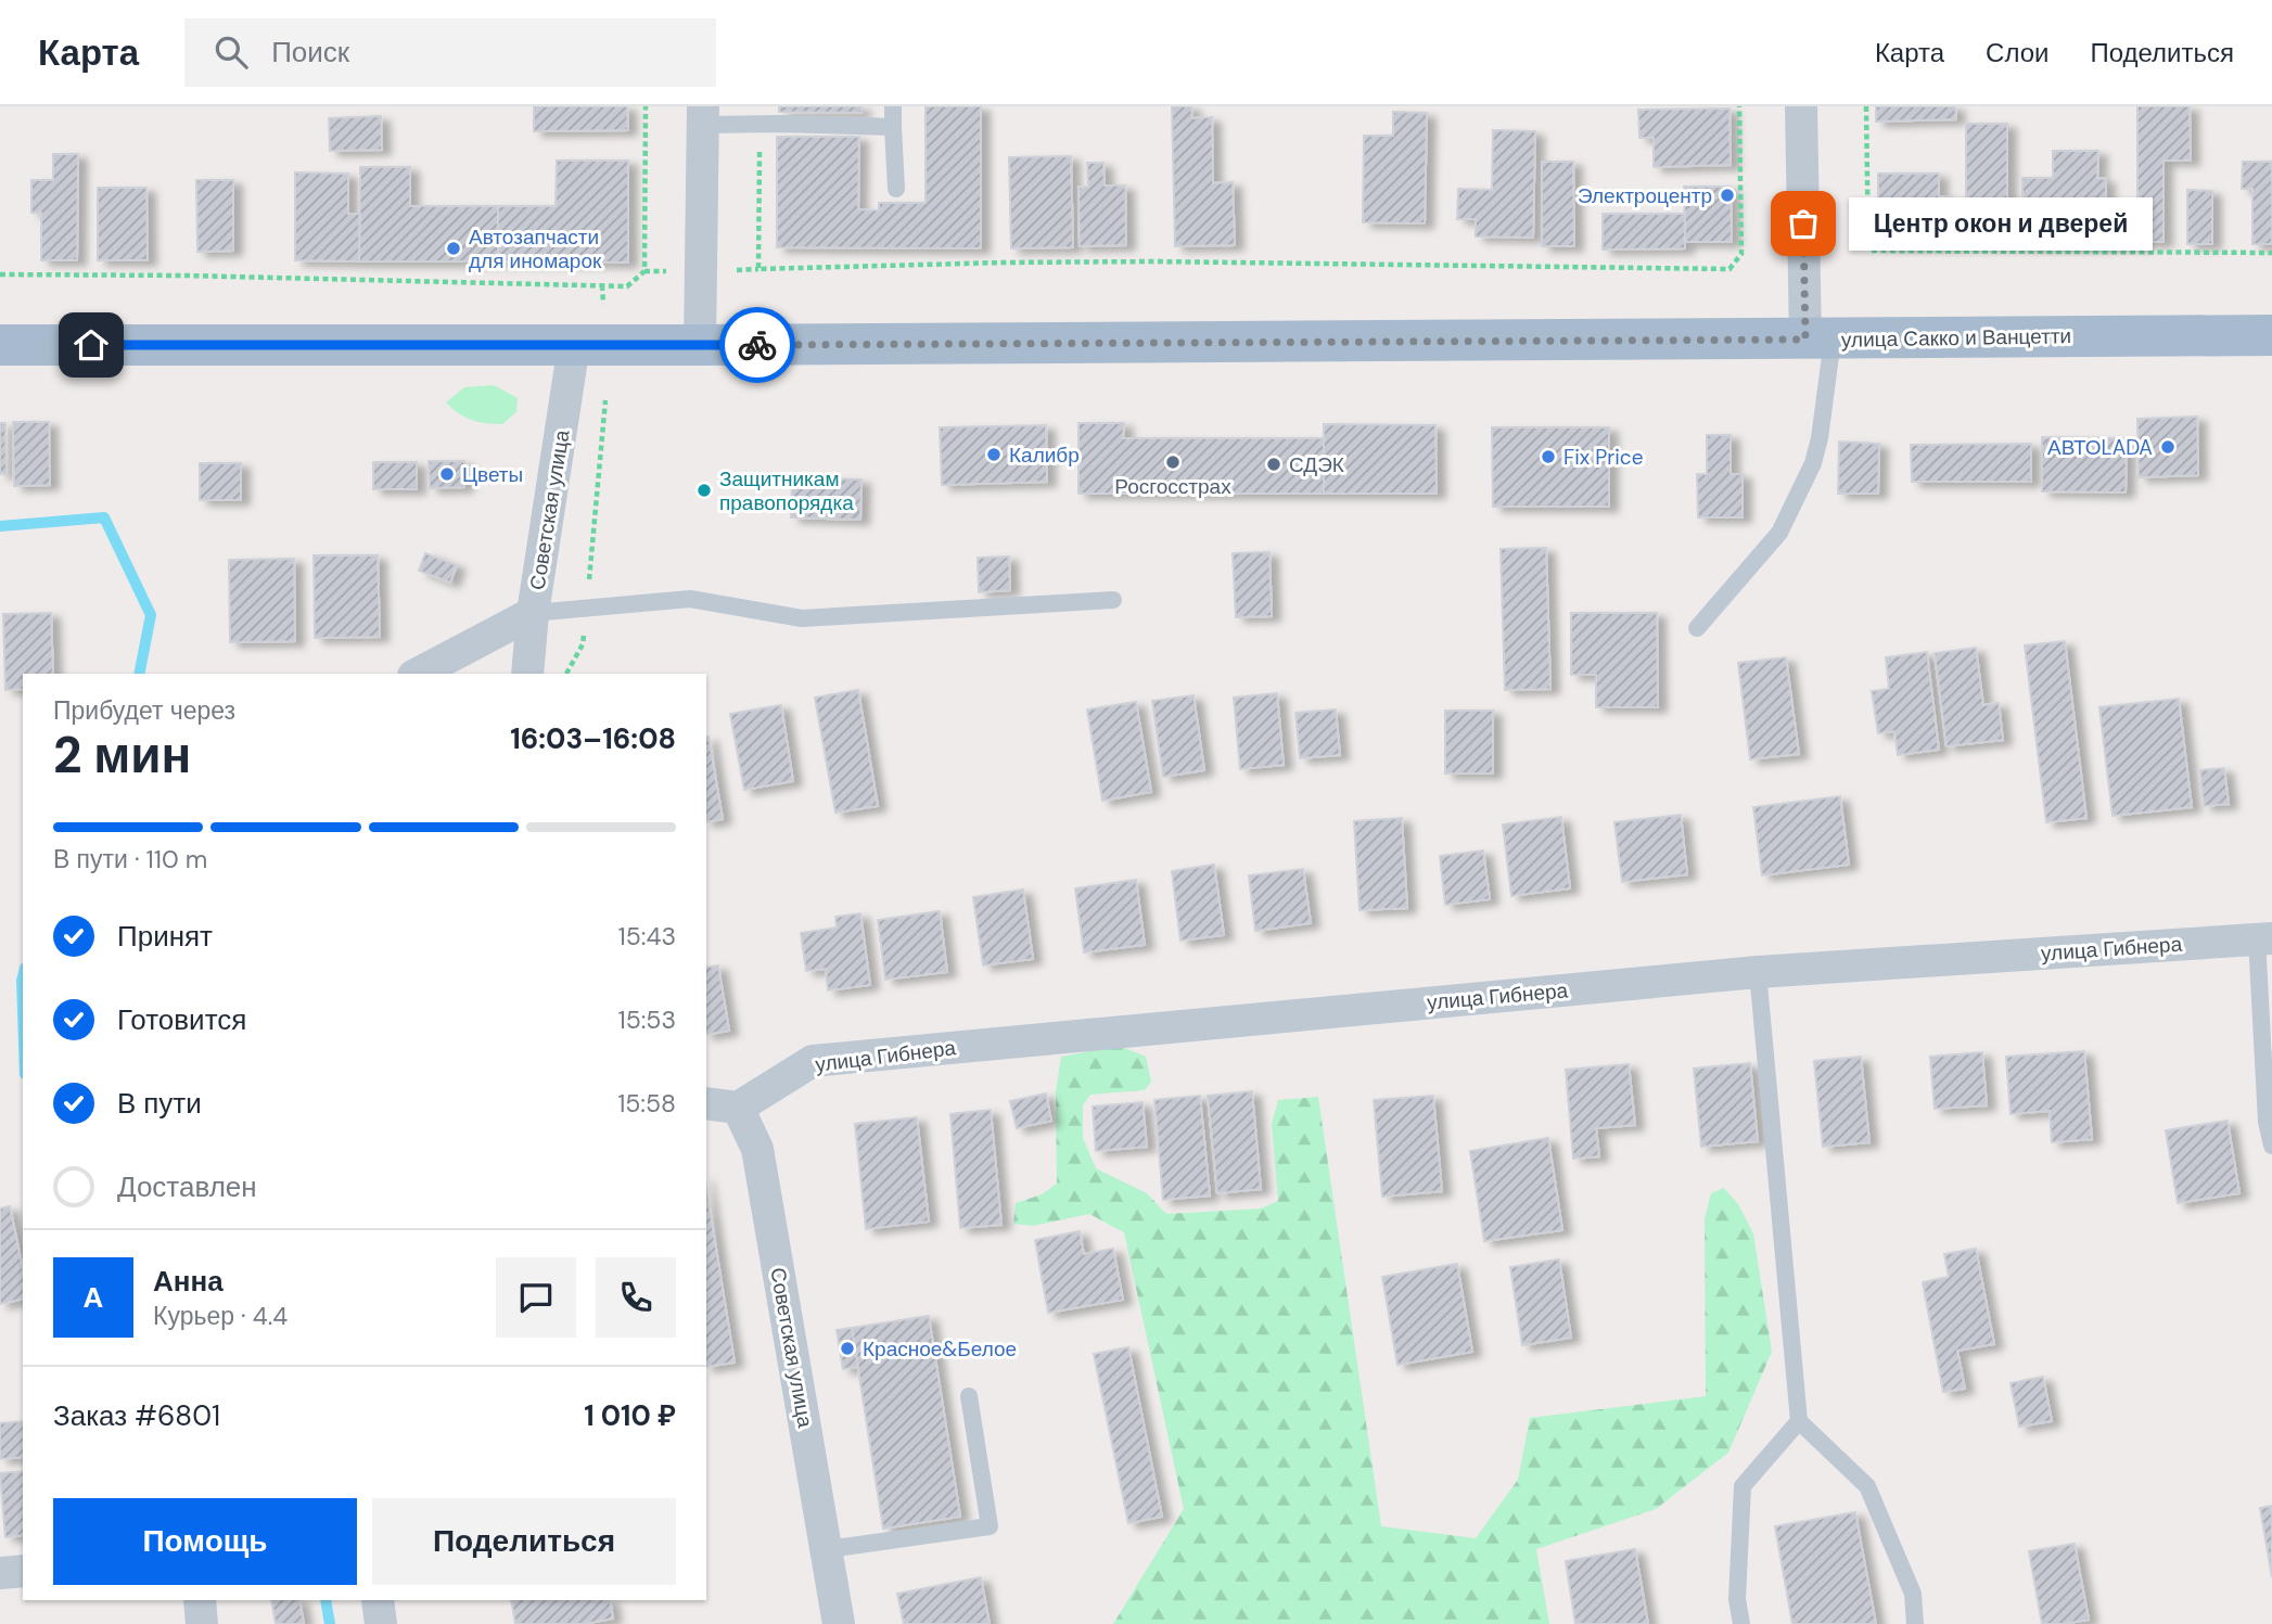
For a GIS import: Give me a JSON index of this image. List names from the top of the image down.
{
  "streets": {
    "main road": ["улица Сакко и Ванцетти"],
    "street": ["Советская улица", "улица Гибнера"]
  },
  "crossings": [
    ["улица Сакко и Ванцетти", "Советская улица"],
    ["Советская улица", "улица Гибнера"]
  ],
  "places": [
    "Электроцентр",
    "Центр окон и дверей",
    "Автозапчасти для иномарок",
    "АВТОLADA",
    "Калибр",
    "Fix Price",
    "Росгосстрах",
    "СДЭК",
    "Цветы",
    "Защитникам правопорядка",
    "Красное&Белое"
  ],
  "page": {
    "header": "Карта",
    "search": "Поиск",
    "nav": ["Карта", "Слои", "Поделиться"],
    "bubble": "Центр окон и дверей",
    "heading": ["2 мин", "Прибудет через", "16:03–16:08"],
    "panel": [
      "Анна",
      "Курьер · 4.4",
      "Заказ #6801",
      "1 010 ₽"
    ],
    "bar": "В пути · 110 m",
    "list": [
      ["Принят", "15:43"],
      ["Готовится", "15:53"],
      ["В пути", "15:58"],
      "Доставлен"
    ],
    "round": "А",
    "buttons": ["Помощь", "Поделиться"]
  }
}
